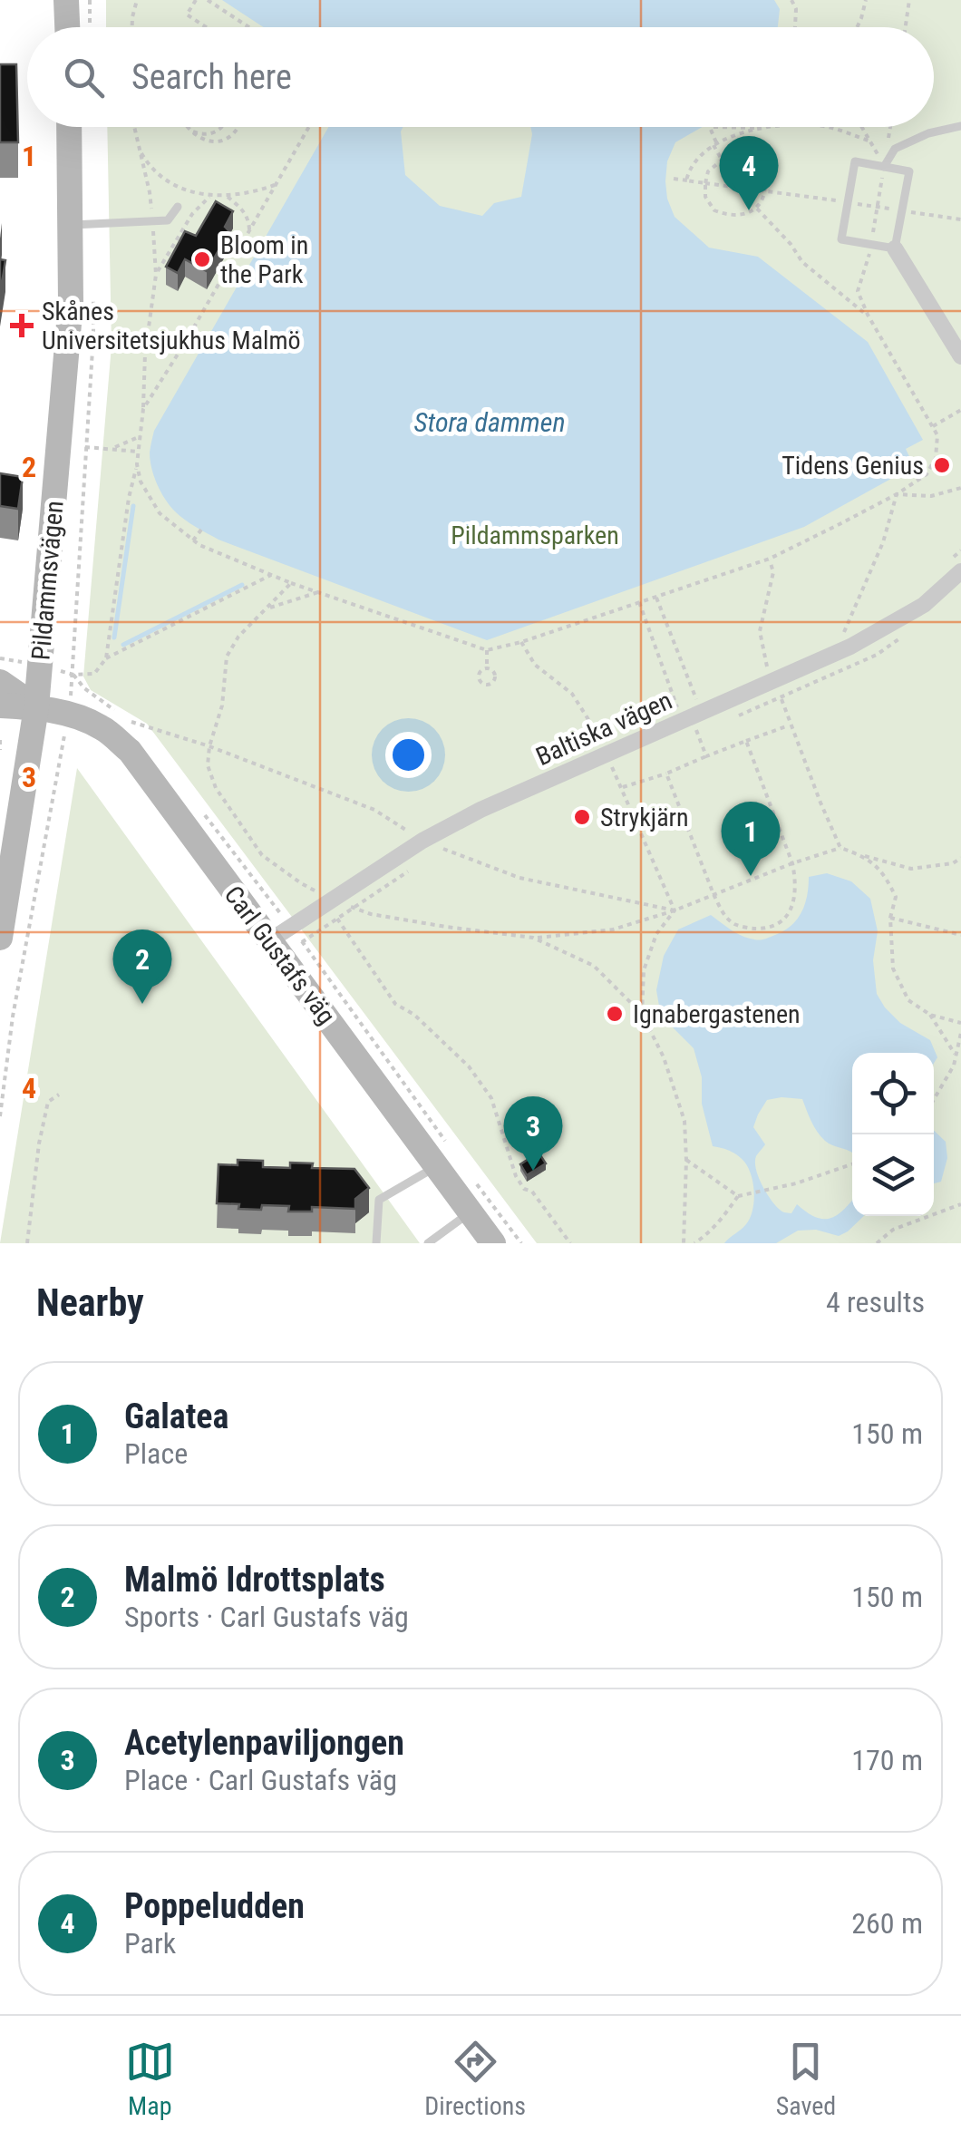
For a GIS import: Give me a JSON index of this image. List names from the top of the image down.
{
  "streets": {
    "main road": ["Pildammsvägen", "Carl Gustafs väg"],
    "street": ["Baltiska vägen"]
  },
  "crossings": [
    ["Pildammsvägen", "Carl Gustafs väg"],
    ["Baltiska vägen", "Carl Gustafs väg"]
  ],
  "water": ["Stora dammen"],
  "parks": ["Pildammsparken"],
  "places": {
    "other": [
      "Bloom in the Park",
      "Tidens Genius",
      "Strykjärn",
      "Ignabergastenen"
    ],
    "health": ["Skånes Universitetsjukhus Malmö"]
  },
  "page": {
    "search": "Search here",
    "pins": [
      "4",
      "1",
      "2",
      "3"
    ],
    "heading": ["Nearby", "4 results"],
    "list": [
      {
        "mark": "1",
        "name": "Galatea",
        "note": "Place",
        "value": "150 m"
      },
      {
        "mark": "2",
        "name": "Malmö Idrottsplats",
        "note": "Sports · Carl Gustafs väg",
        "value": "150 m"
      },
      {
        "mark": "3",
        "name": "Acetylenpaviljongen",
        "note": "Place · Carl Gustafs väg",
        "value": "170 m"
      },
      {
        "mark": "4",
        "name": "Poppeludden",
        "note": "Park",
        "value": "260 m"
      }
    ],
    "nav": ["Map", "Directions", "Saved"]
  },
  "grid": {
    "rows": [
      "1",
      "2",
      "3",
      "4"
    ]
  }
}
